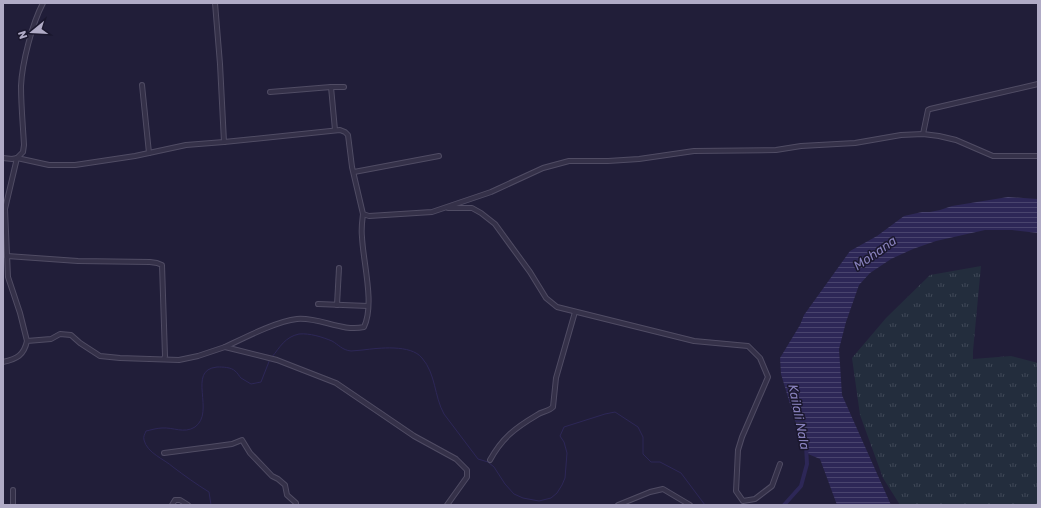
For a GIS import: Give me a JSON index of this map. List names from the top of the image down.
{
  "water": ["Mohana", "Kailali Nala"],
  "north": "left"
}
